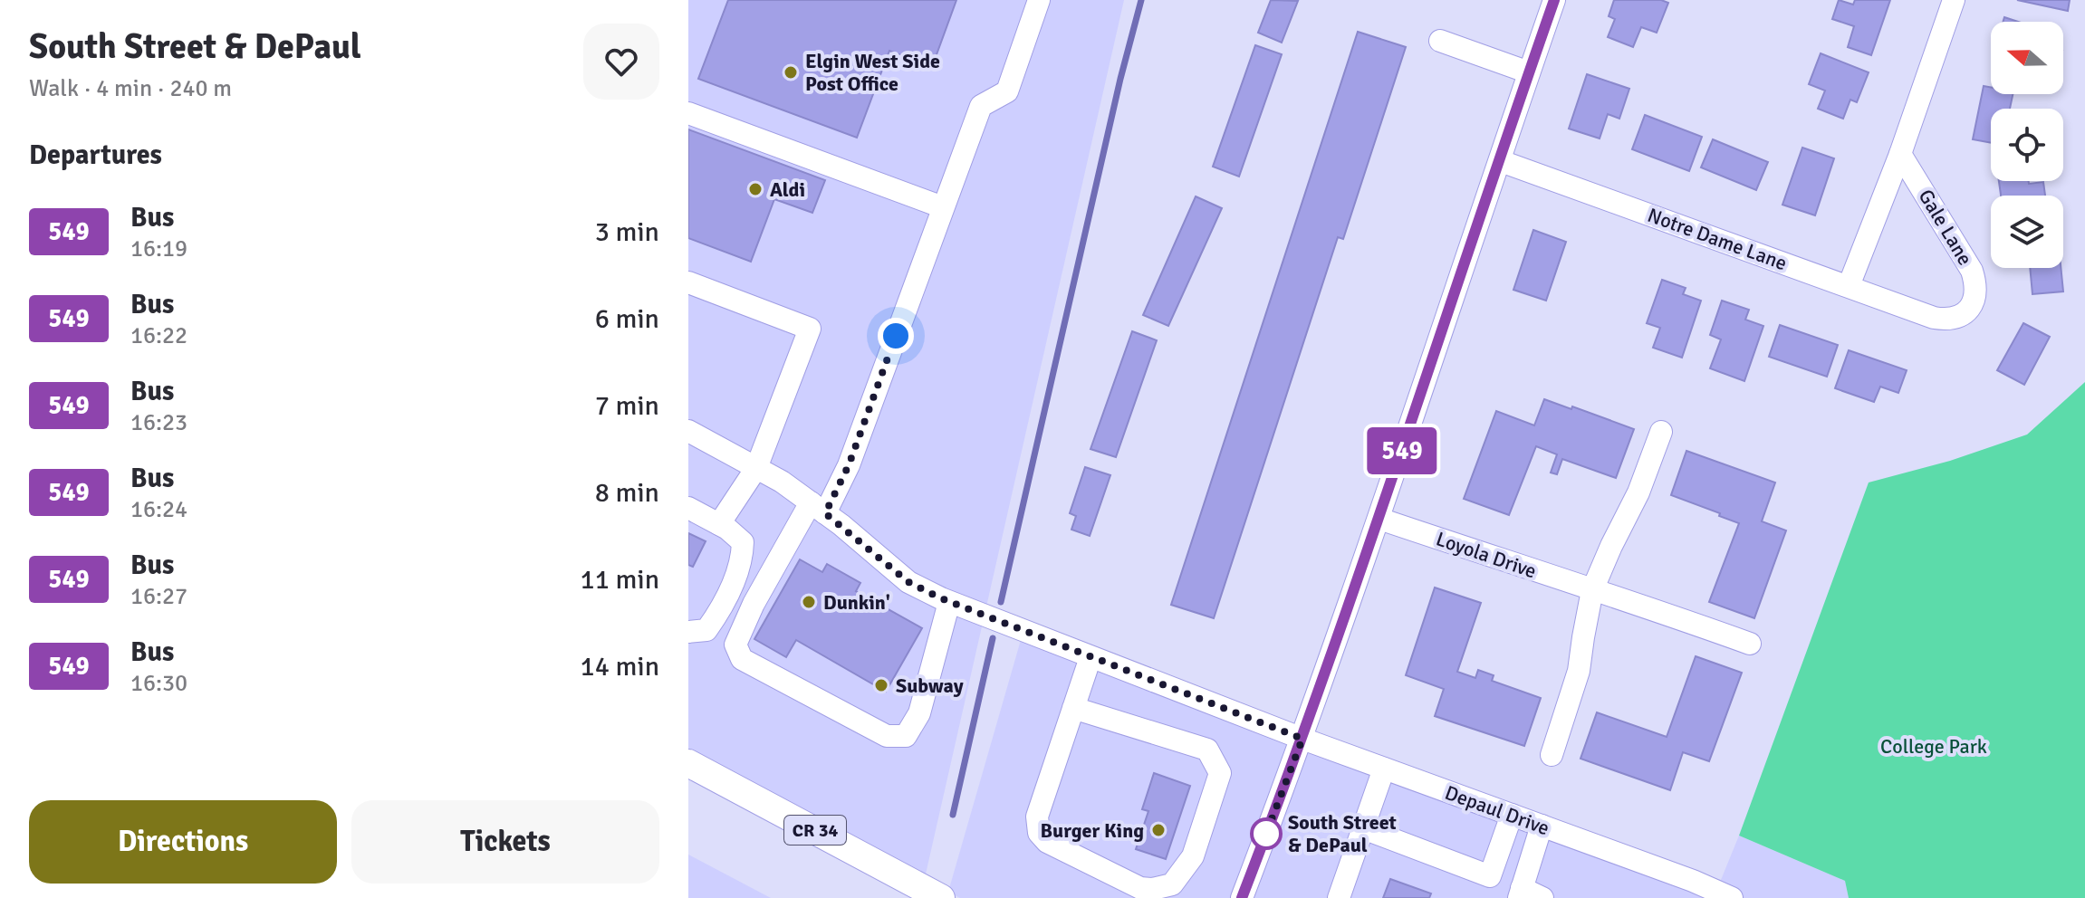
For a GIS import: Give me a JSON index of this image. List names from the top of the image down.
{
  "streets": {
    "main road": ["CR 34"],
    "street": [
      "Gale Lane",
      "Notre Dame Lane",
      "Loyola Drive",
      "Depaul Drive"
    ]
  },
  "crossings": [
    ["Gale Lane", "Notre Dame Lane"]
  ],
  "parks": ["College Park"],
  "places": [
    "Elgin West Side Post Office",
    "Aldi",
    "Dunkin'",
    "Subway",
    "Burger King",
    "South Street & DePaul"
  ],
  "lines": ["bus line 549"],
  "north": "left",
  "page": {
    "heading": [
      ["South Street & DePaul", "Walk · 4 min · 240 m"],
      "Departures"
    ],
    "on_map": "549",
    "list": [
      {
        "mark": "549",
        "name": "Bus",
        "note": "16:19",
        "value": "3 min"
      },
      {
        "mark": "549",
        "name": "Bus",
        "note": "16:22",
        "value": "6 min"
      },
      {
        "mark": "549",
        "name": "Bus",
        "note": "16:23",
        "value": "7 min"
      },
      {
        "mark": "549",
        "name": "Bus",
        "note": "16:24",
        "value": "8 min"
      },
      {
        "mark": "549",
        "name": "Bus",
        "note": "16:27",
        "value": "11 min"
      },
      {
        "mark": "549",
        "name": "Bus",
        "note": "16:30",
        "value": "14 min"
      }
    ],
    "buttons": ["Directions", "Tickets"]
  }
}
